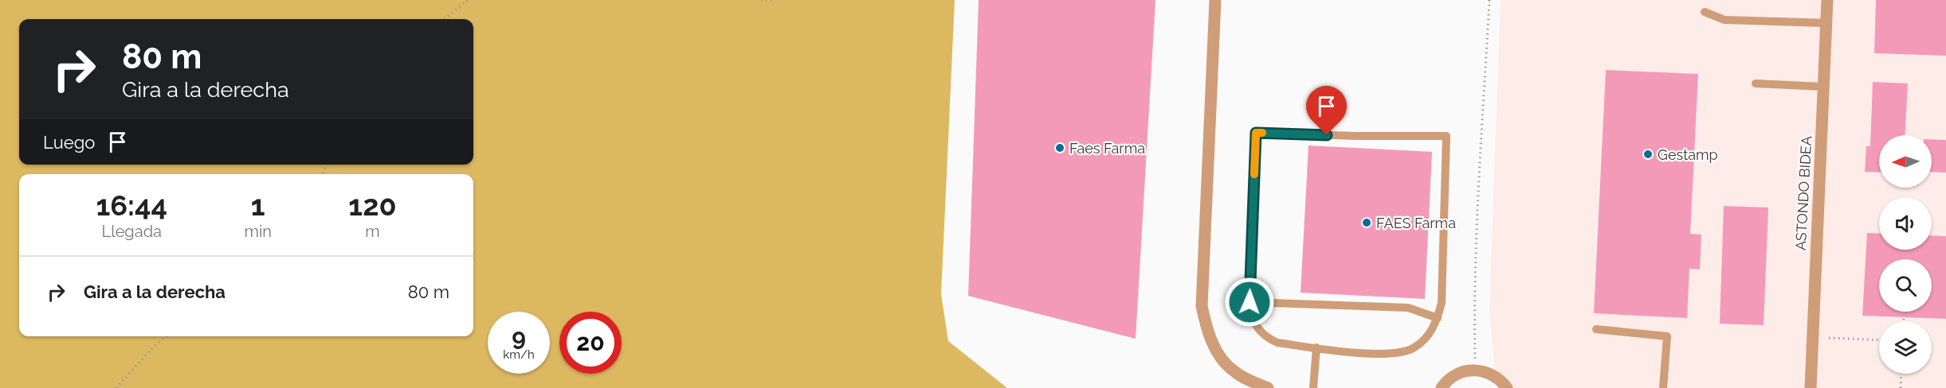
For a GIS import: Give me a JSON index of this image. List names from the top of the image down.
{
  "streets": {
    "street": ["ASTONDO BIDEA"]
  },
  "places": ["Faes Farma", "Gestamp", "FAES Farma"],
  "north": "left",
  "page": {
    "turn": ["80 m", "Gira a la derecha"],
    "then": "Luego",
    "eta": [
      "16:44",
      "Llegada",
      "1",
      "min",
      "120",
      "m"
    ],
    "list": [
      {
        "name": "Gira a la derecha",
        "value": "80 m"
      }
    ],
    "speed": "9 km/h",
    "limit": "20"
  }
}
